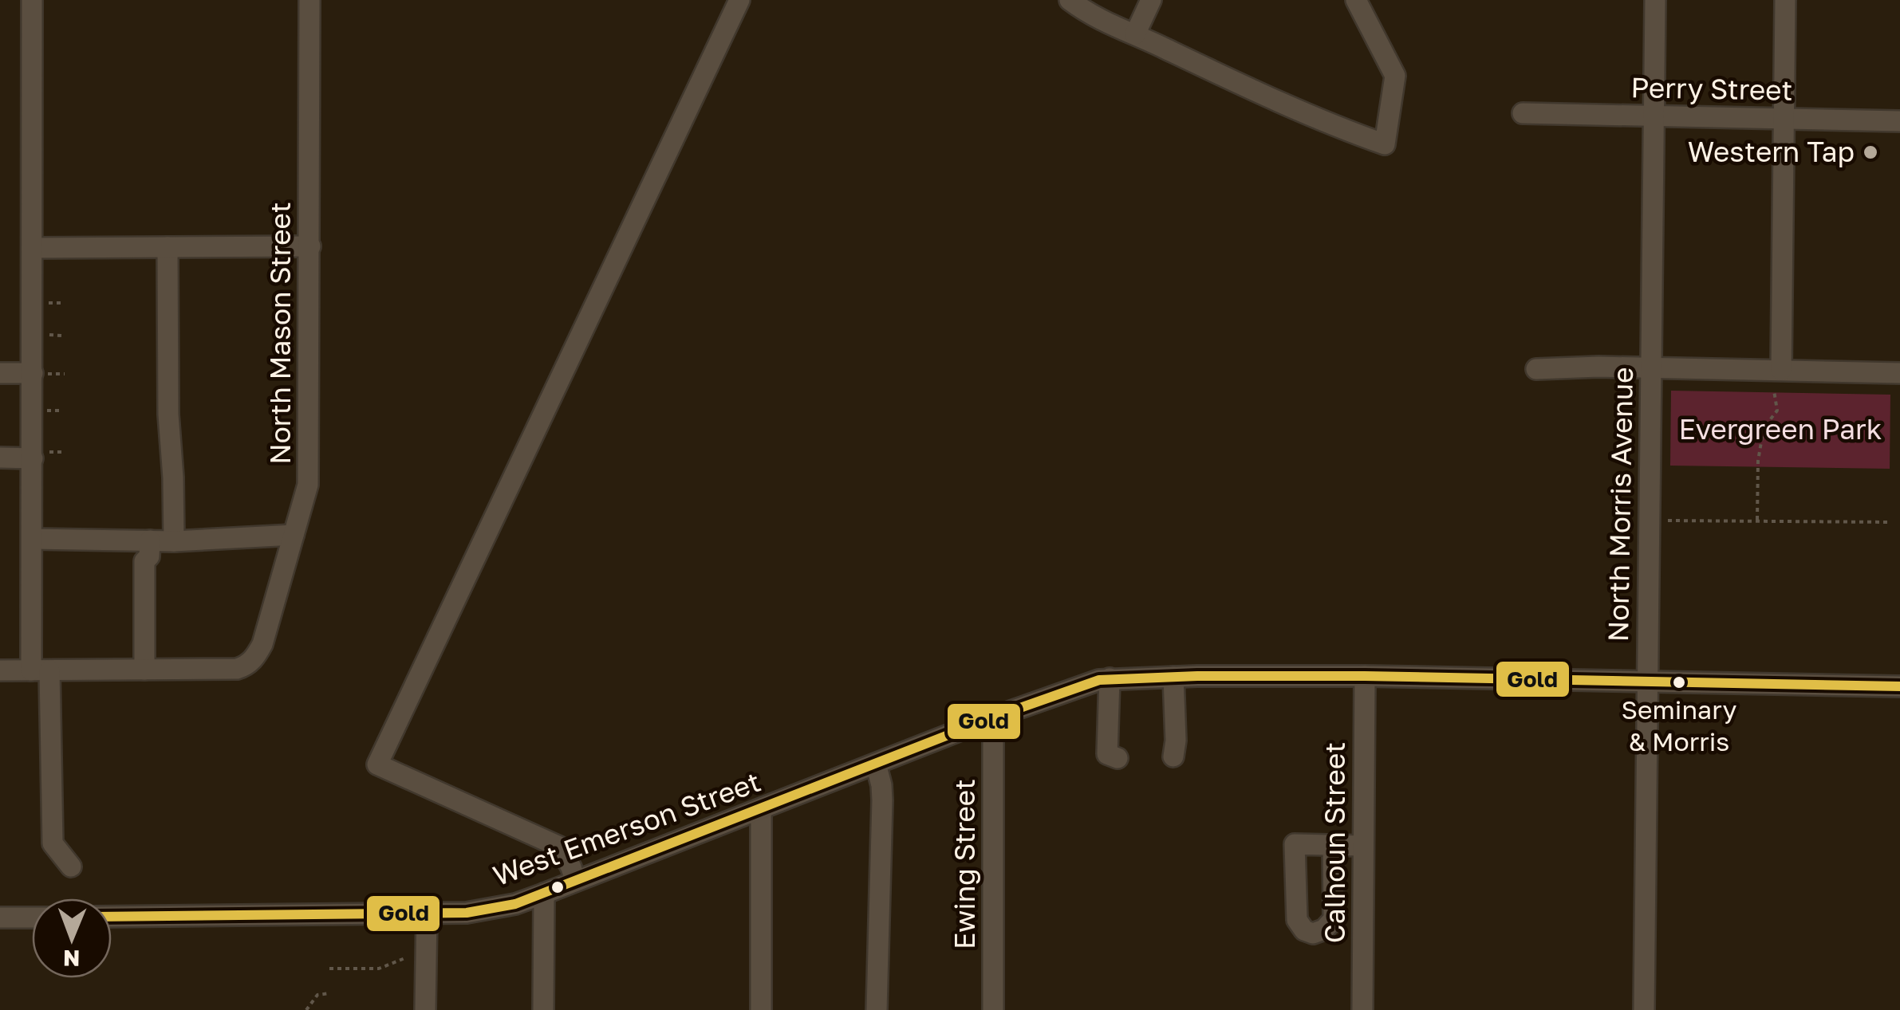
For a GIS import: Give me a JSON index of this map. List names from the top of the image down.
{
  "streets": {
    "street": [
      "Perry Street",
      "North Mason Street",
      "North Morris Avenue",
      "West Emerson Street",
      "Calhoun Street",
      "Ewing Street"
    ]
  },
  "crossings": [
    ["Perry Street", "North Morris Avenue"],
    ["North Morris Avenue", "West Emerson Street"],
    ["West Emerson Street", "Calhoun Street"],
    ["West Emerson Street", "Ewing Street"]
  ],
  "parks": ["Evergreen Park"],
  "places": ["Western Tap", "Seminary & Morris"],
  "lines": ["transit line Gold"],
  "north": "bottom"
}
